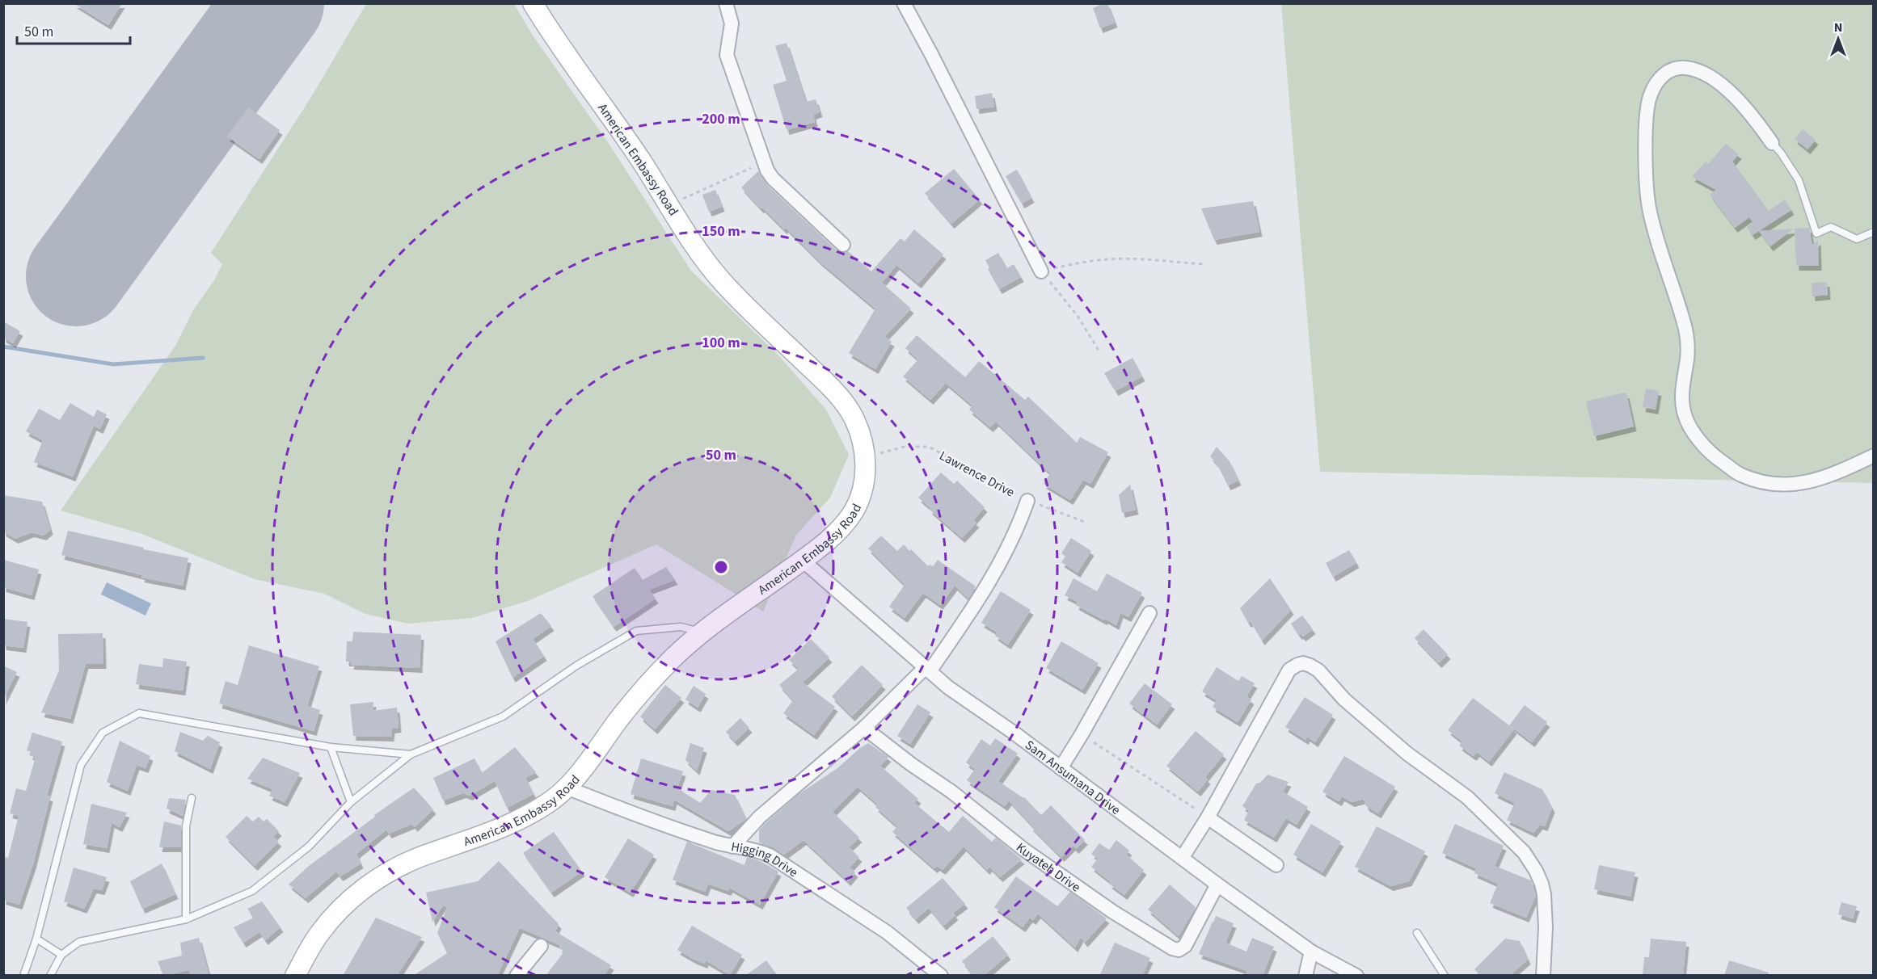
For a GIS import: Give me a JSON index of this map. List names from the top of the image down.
{
  "streets": {
    "street": [
      "American Embassy Road",
      "Sam Ansumana Drive",
      "Higging Drive",
      "Kuyateh Drive"
    ],
    "path": ["Lawrence Drive"]
  },
  "crossings": [
    ["American Embassy Road", "Lawrence Drive"],
    ["American Embassy Road", "Sam Ansumana Drive"],
    ["American Embassy Road", "Higging Drive"],
    ["Sam Ansumana Drive", "Kuyateh Drive"]
  ],
  "scale_bar": "50 m",
  "north": "top",
  "rings": [
    "200 m",
    "150 m",
    "100 m",
    "50 m"
  ]
}
